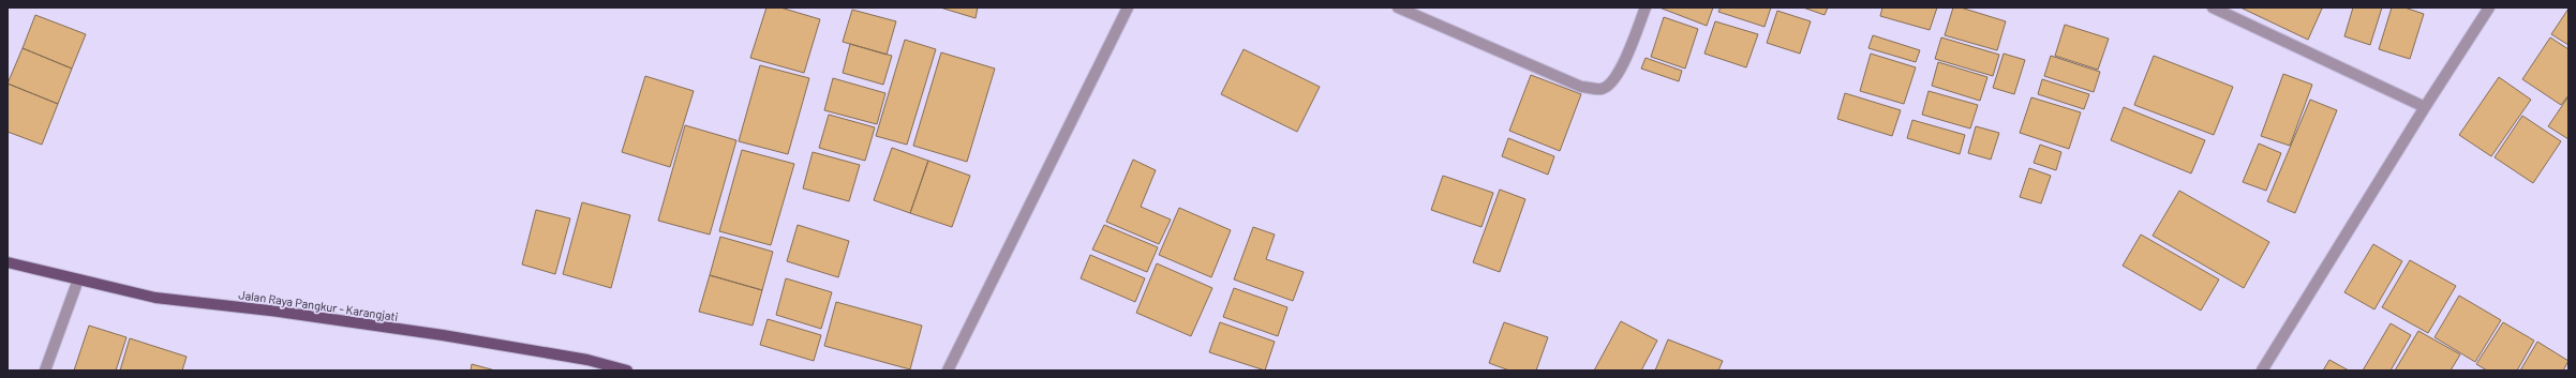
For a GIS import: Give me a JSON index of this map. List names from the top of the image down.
{
  "streets": {
    "main road": ["Jalan Raya Pangkur - Karangjati"]
  }
}
